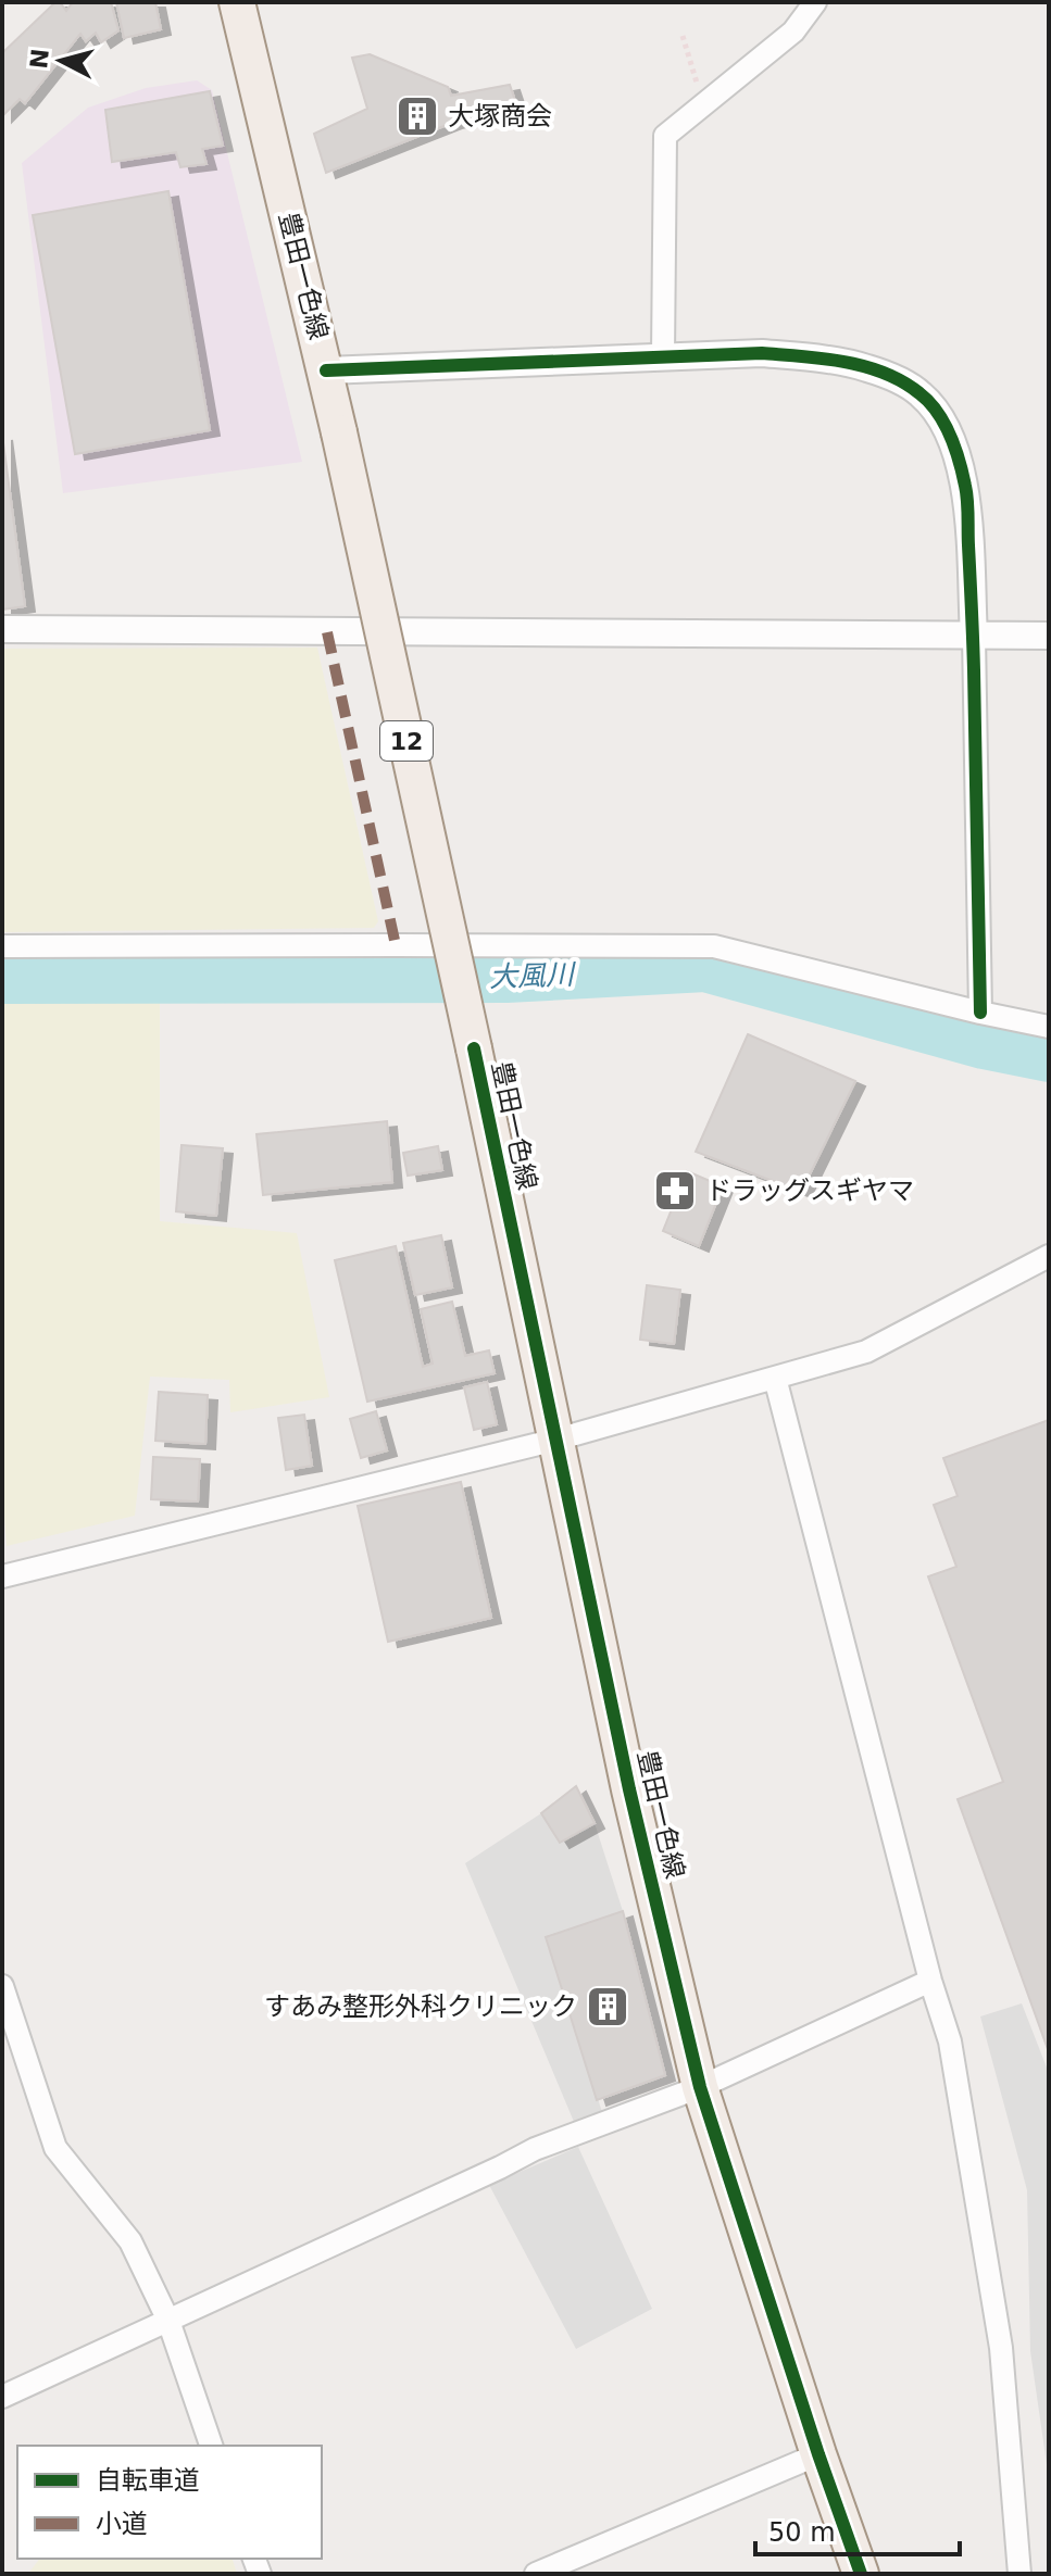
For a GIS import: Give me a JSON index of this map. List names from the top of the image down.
{
  "streets": {
    "main road": ["豊田一色線", "12"]
  },
  "water": ["大風川"],
  "places": {
    "building": ["大塚商会", "すあみ整形外科クリニック"],
    "pharmacy": ["ドラッグスギヤマ"]
  },
  "legend": ["自転車道", "小道"],
  "scale_bar": "50 m",
  "north": "left"
}
